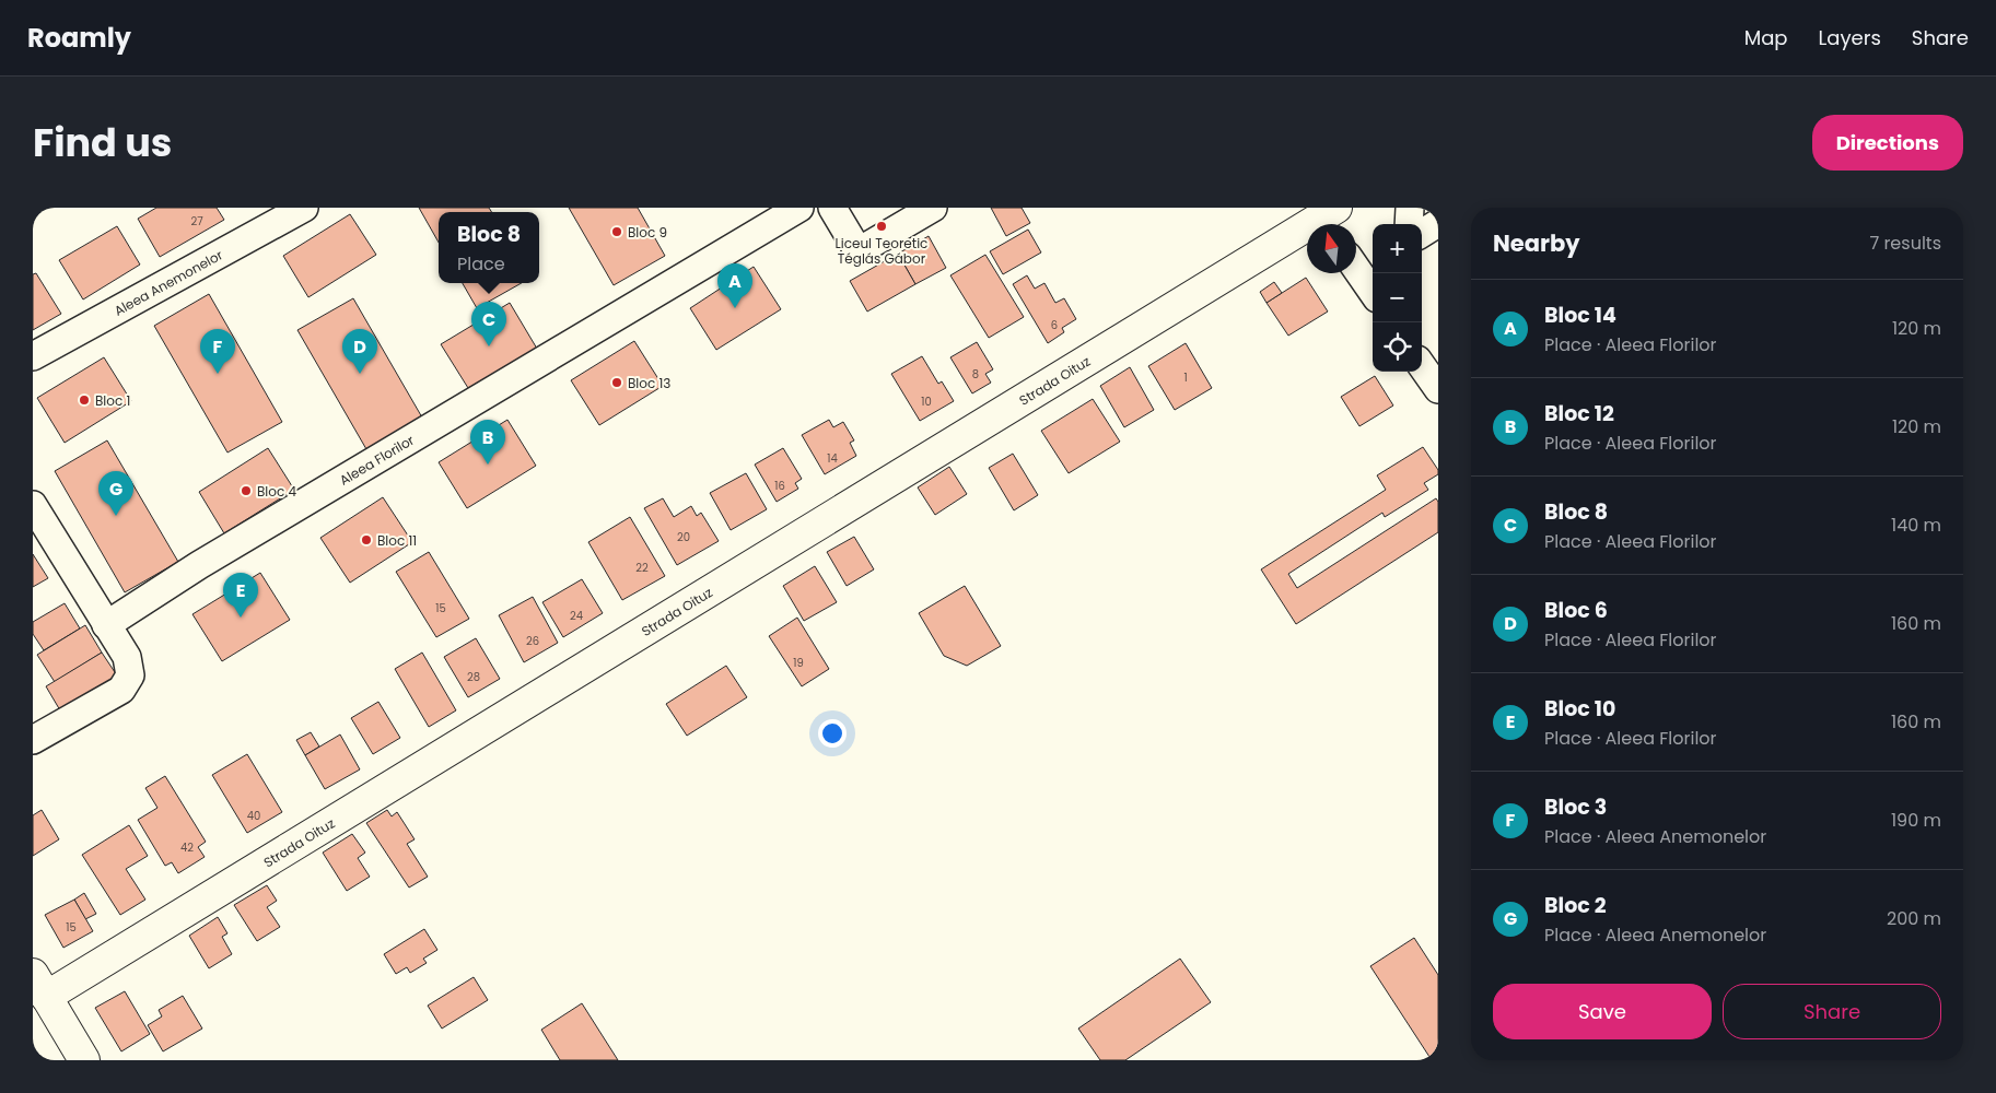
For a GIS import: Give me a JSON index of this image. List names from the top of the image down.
{
  "streets": {
    "main road": ["Strada Oituz"],
    "street": ["Aleea Anemonelor", "Aleea Florilor"]
  },
  "places": [
    "Liceul Teoretic Téglás Gábor",
    "Bloc 9",
    "Bloc 13",
    "Bloc 1",
    "Bloc 4",
    "Bloc 11"
  ],
  "house_numbers": [
    "27",
    "6",
    "8",
    "1",
    "10",
    "14",
    "16",
    "20",
    "22",
    "15",
    "24",
    "26",
    "19",
    "28",
    "40",
    "42",
    "15"
  ],
  "north": "top",
  "page": {
    "header": "Roamly",
    "nav": ["Map", "Layers", "Share"],
    "title": "Find us",
    "buttons": [
      "Directions",
      ["Save", "Share"]
    ],
    "heading": ["Nearby", "7 results"],
    "popup": ["Bloc 8", "Place"],
    "map_buttons": ["+", "−"],
    "pins": [
      "A",
      "C",
      "D",
      "F",
      "B",
      "G",
      "E"
    ],
    "list": [
      {
        "mark": "A",
        "name": "Bloc 14",
        "note": "Place · Aleea Florilor",
        "value": "120 m"
      },
      {
        "mark": "B",
        "name": "Bloc 12",
        "note": "Place · Aleea Florilor",
        "value": "120 m"
      },
      {
        "mark": "C",
        "name": "Bloc 8",
        "note": "Place · Aleea Florilor",
        "value": "140 m"
      },
      {
        "mark": "D",
        "name": "Bloc 6",
        "note": "Place · Aleea Florilor",
        "value": "160 m"
      },
      {
        "mark": "E",
        "name": "Bloc 10",
        "note": "Place · Aleea Florilor",
        "value": "160 m"
      },
      {
        "mark": "F",
        "name": "Bloc 3",
        "note": "Place · Aleea Anemonelor",
        "value": "190 m"
      },
      {
        "mark": "G",
        "name": "Bloc 2",
        "note": "Place · Aleea Anemonelor",
        "value": "200 m"
      }
    ]
  }
}
